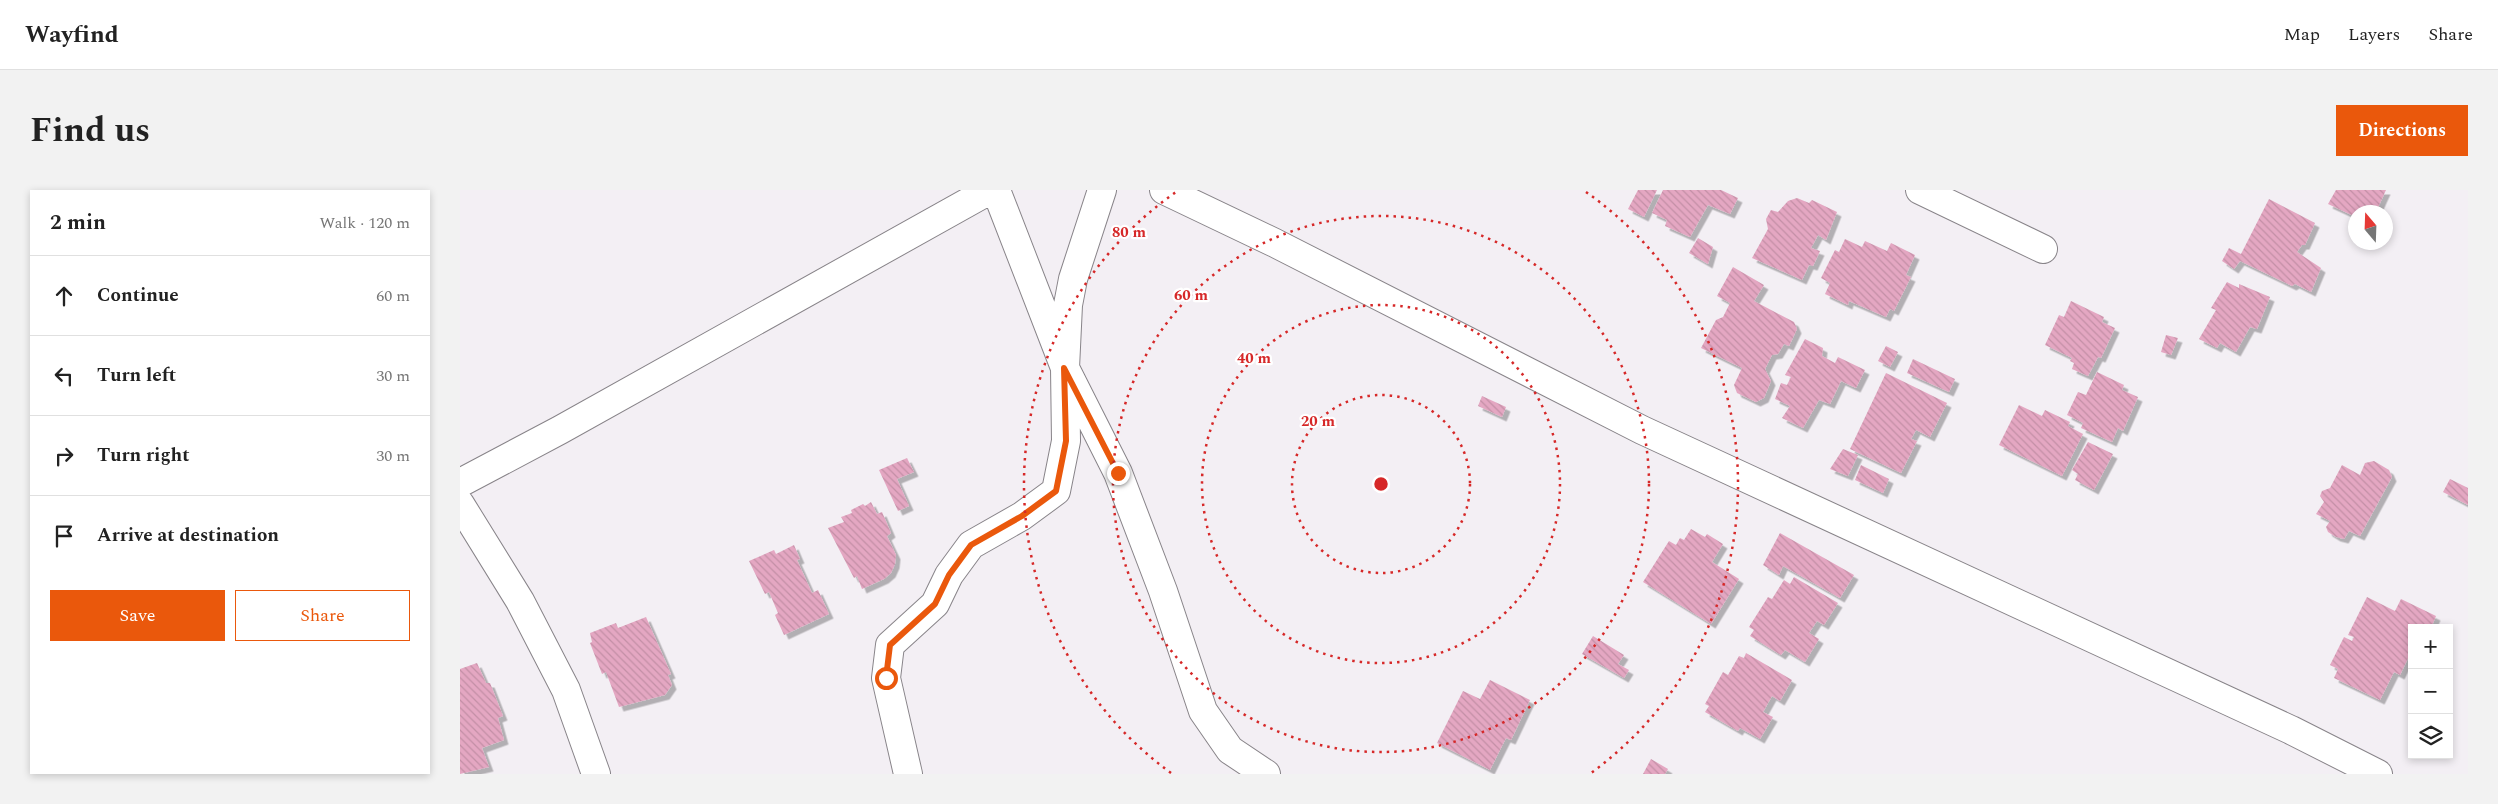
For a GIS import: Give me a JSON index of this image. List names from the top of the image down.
{
  "north": "top",
  "page": {
    "header": "Wayfind",
    "nav": ["Map", "Layers", "Share"],
    "title": "Find us",
    "buttons": [
      "Directions",
      ["Save", "Share"]
    ],
    "heading": ["2 min", "Walk · 120 m"],
    "list": [
      ["Continue", "60 m"],
      ["Turn left", "30 m"],
      ["Turn right", "30 m"],
      "Arrive at destination"
    ],
    "map_buttons": ["+", "−"]
  },
  "rings": [
    "80 m",
    "60 m",
    "40 m",
    "20 m"
  ]
}
